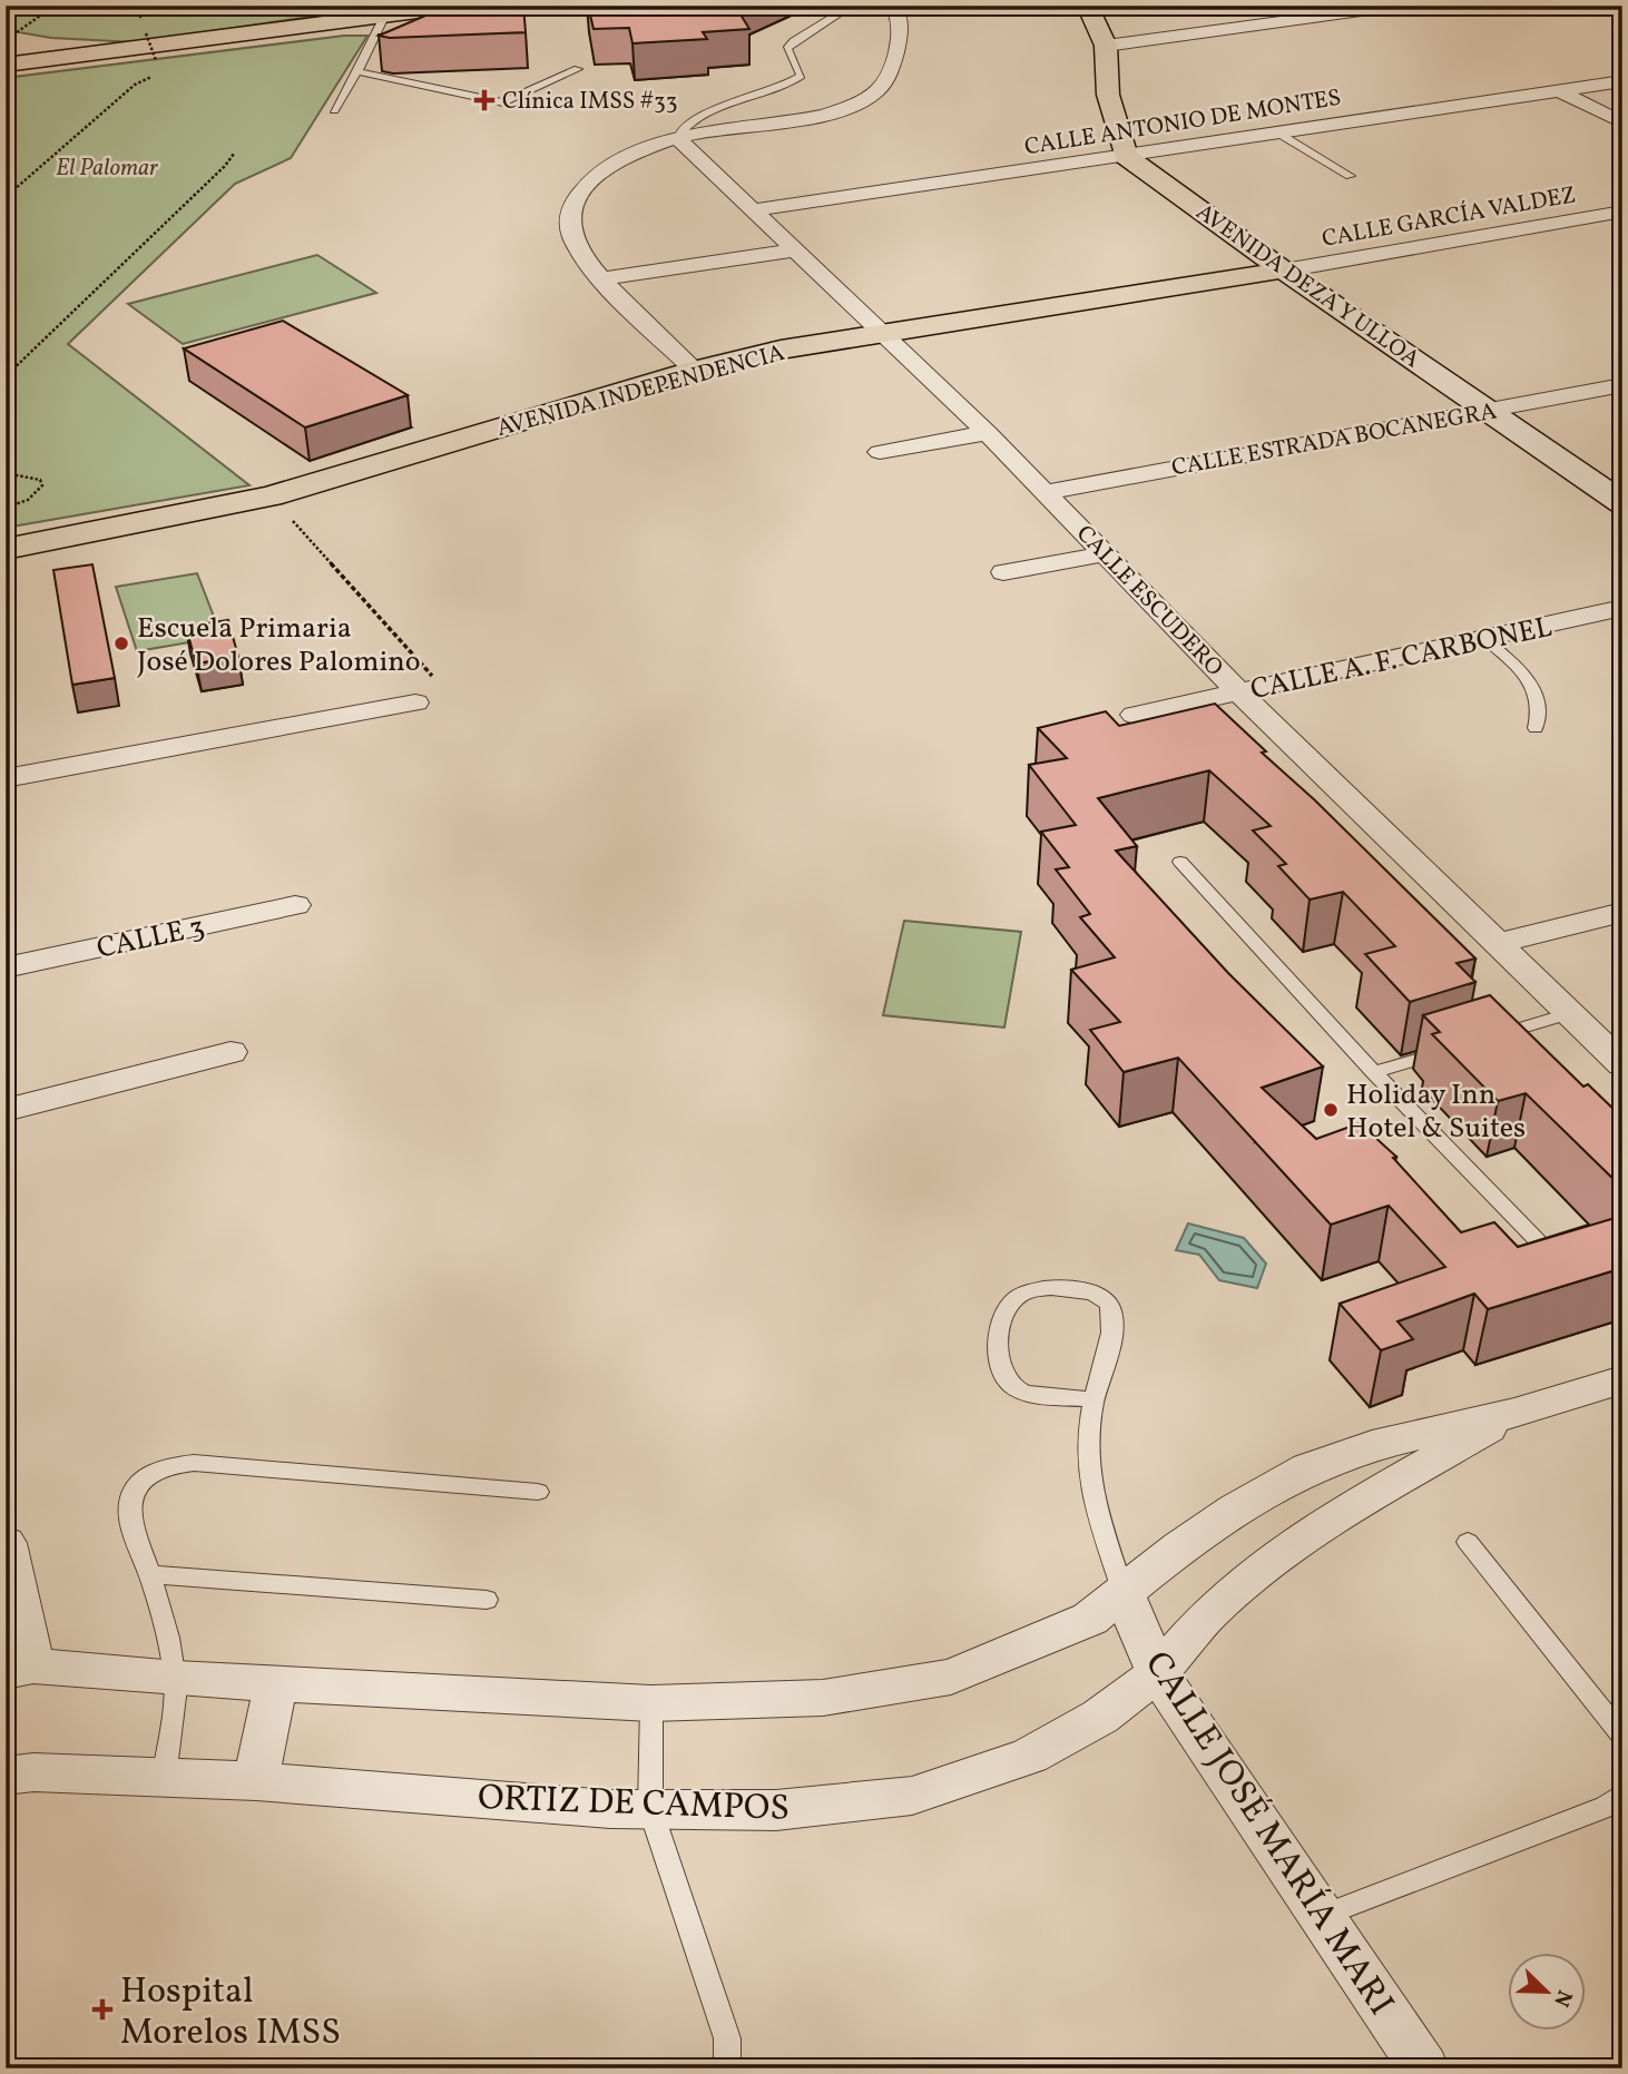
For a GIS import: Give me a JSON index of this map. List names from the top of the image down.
{
  "streets": {
    "main road": ["AVENIDA DEZA Y ULLOA", "AVENIDA INDEPENDENCIA"],
    "street": [
      "CALLE ANTONIO DE MONTES",
      "CALLE GARCÍA VALDEZ",
      "CALLE ESTRADA BOCANEGRA",
      "CALLE ESCUDERO",
      "CALLE A. F. CARBONEL",
      "CALLE 3",
      "ORTIZ DE CAMPOS",
      "CALLE JOSÉ MARÍA MARI"
    ]
  },
  "crossings": [
    ["CALLE ANTONIO DE MONTES", "AVENIDA DEZA Y ULLOA"],
    ["CALLE ANTONIO DE MONTES", "CALLE ESCUDERO"],
    ["CALLE GARCÍA VALDEZ", "AVENIDA DEZA Y ULLOA"],
    ["CALLE GARCÍA VALDEZ", "AVENIDA INDEPENDENCIA"],
    ["AVENIDA DEZA Y ULLOA", "AVENIDA INDEPENDENCIA"],
    ["AVENIDA DEZA Y ULLOA", "CALLE ESTRADA BOCANEGRA"],
    ["AVENIDA INDEPENDENCIA", "CALLE ESCUDERO"],
    ["CALLE ESTRADA BOCANEGRA", "CALLE ESCUDERO"],
    ["CALLE ESCUDERO", "CALLE A. F. CARBONEL"],
    ["ORTIZ DE CAMPOS", "CALLE JOSÉ MARÍA MARI"]
  ],
  "parks": ["El Palomar"],
  "places": {
    "health": ["Clínica IMSS #33", "Hospital Morelos IMSS"],
    "other": ["Escuela Primaria José Dolores Palomino", "Holiday Inn Hotel & Suites"]
  },
  "north": "bottom right"
}
